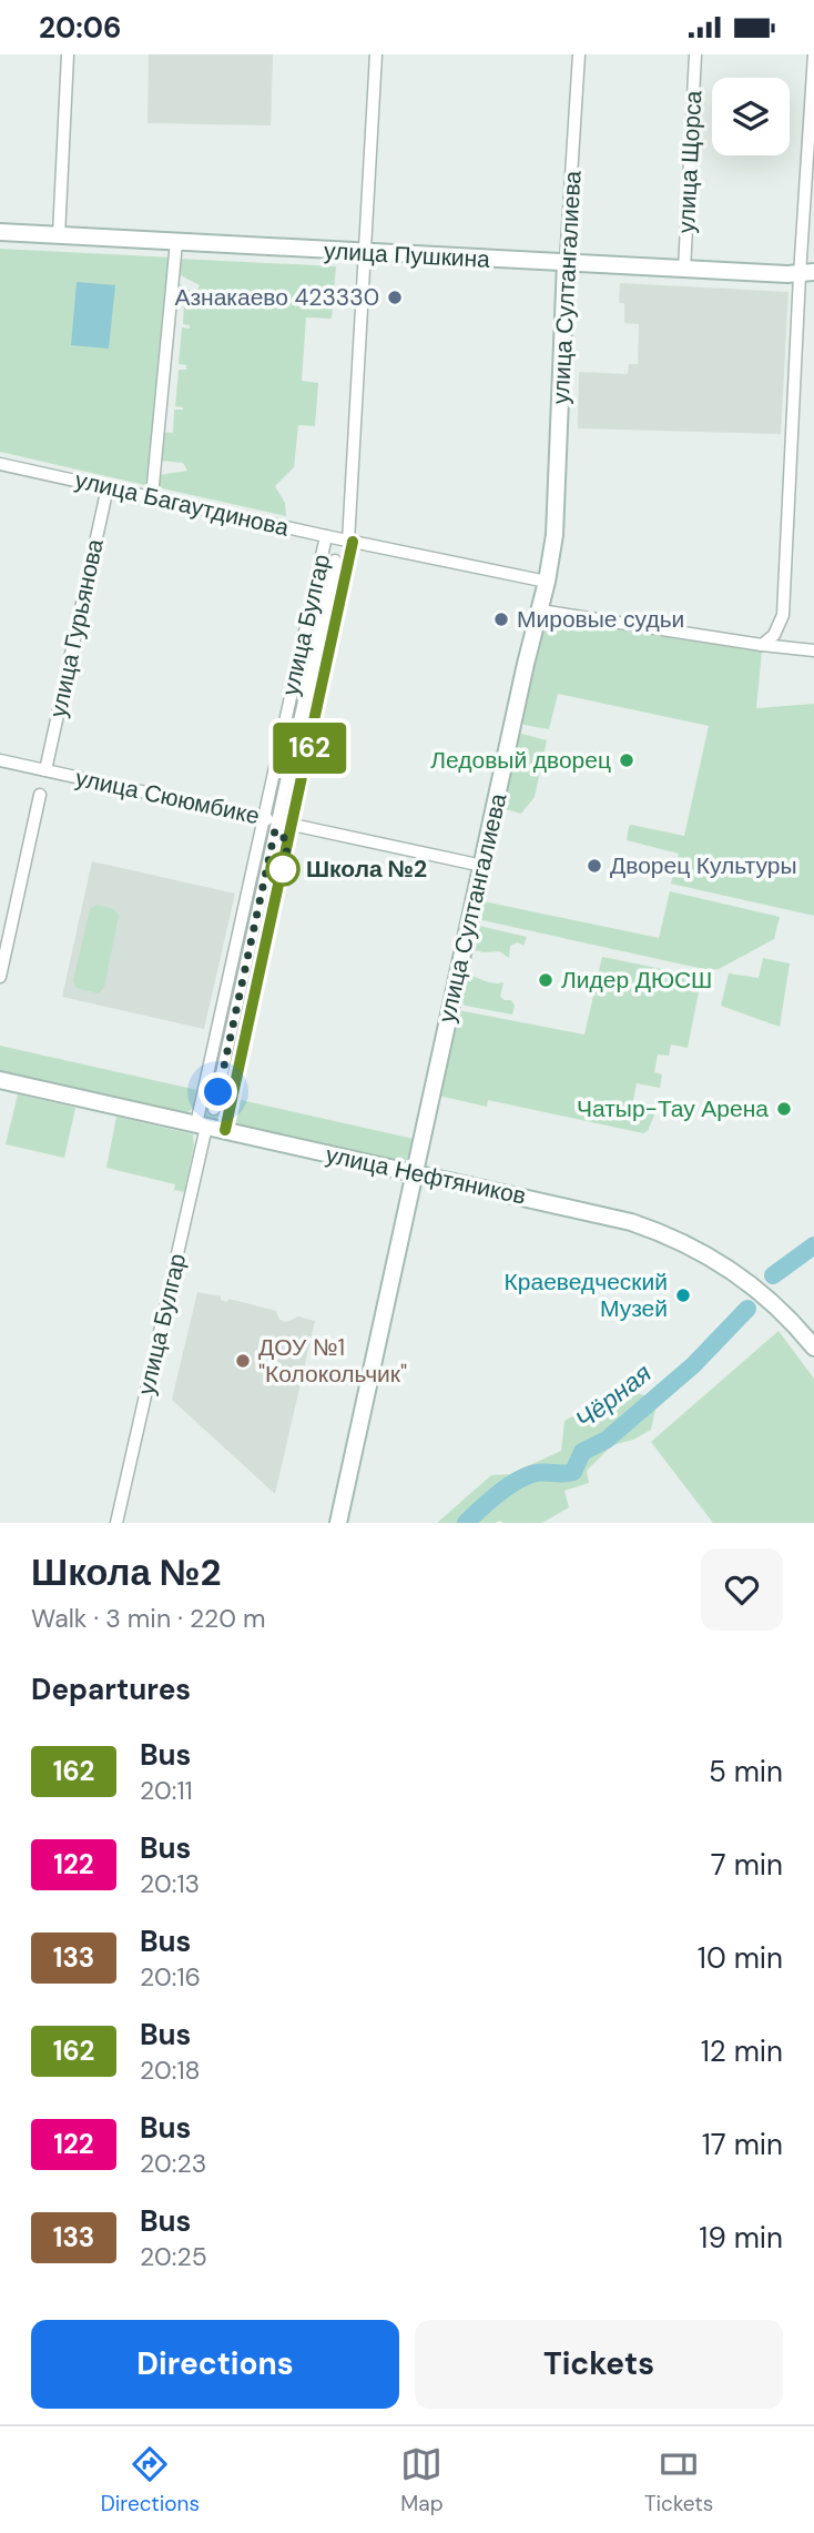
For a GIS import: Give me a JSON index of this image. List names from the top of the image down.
{
  "streets": {
    "street": [
      "улица Щорса",
      "улица Пушкина",
      "улица Султангалиева",
      "улица Багаутдинова",
      "улица Булгар",
      "улица Гурьянова",
      "улица Сююмбике",
      "улица Нефтяников"
    ]
  },
  "crossings": [
    ["улица Щорса", "улица Пушкина"],
    ["улица Пушкина", "улица Султангалиева"],
    ["улица Пушкина", "улица Булгар"],
    ["улица Султангалиева", "улица Багаутдинова"],
    ["улица Султангалиева", "улица Нефтяников"],
    ["улица Багаутдинова", "улица Булгар"],
    ["улица Багаутдинова", "улица Гурьянова"],
    ["улица Булгар", "улица Сююмбике"],
    ["улица Булгар", "улица Нефтяников"],
    ["улица Гурьянова", "улица Сююмбике"]
  ],
  "water": ["Чёрная"],
  "places": [
    "Азнакаево 423330",
    "Мировые судьи",
    "Ледовый дворец",
    "Дворец Культуры",
    "Школа №2",
    "Лидер ДЮСШ",
    "Чатыр-Тау Арена",
    "Краеведческий Музей",
    "ДОУ №1 \"Колокольчик\""
  ],
  "lines": ["bus line 162"],
  "page": {
    "status": "20:06",
    "on_map": "162",
    "heading": [
      ["Школа №2", "Walk · 3 min · 220 m"],
      "Departures"
    ],
    "list": [
      {
        "mark": "162",
        "name": "Bus",
        "note": "20:11",
        "value": "5 min"
      },
      {
        "mark": "122",
        "name": "Bus",
        "note": "20:13",
        "value": "7 min"
      },
      {
        "mark": "133",
        "name": "Bus",
        "note": "20:16",
        "value": "10 min"
      },
      {
        "mark": "162",
        "name": "Bus",
        "note": "20:18",
        "value": "12 min"
      },
      {
        "mark": "122",
        "name": "Bus",
        "note": "20:23",
        "value": "17 min"
      },
      {
        "mark": "133",
        "name": "Bus",
        "note": "20:25",
        "value": "19 min"
      }
    ],
    "buttons": ["Directions", "Tickets"],
    "tabs": ["Directions", "Map", "Tickets"]
  }
}
